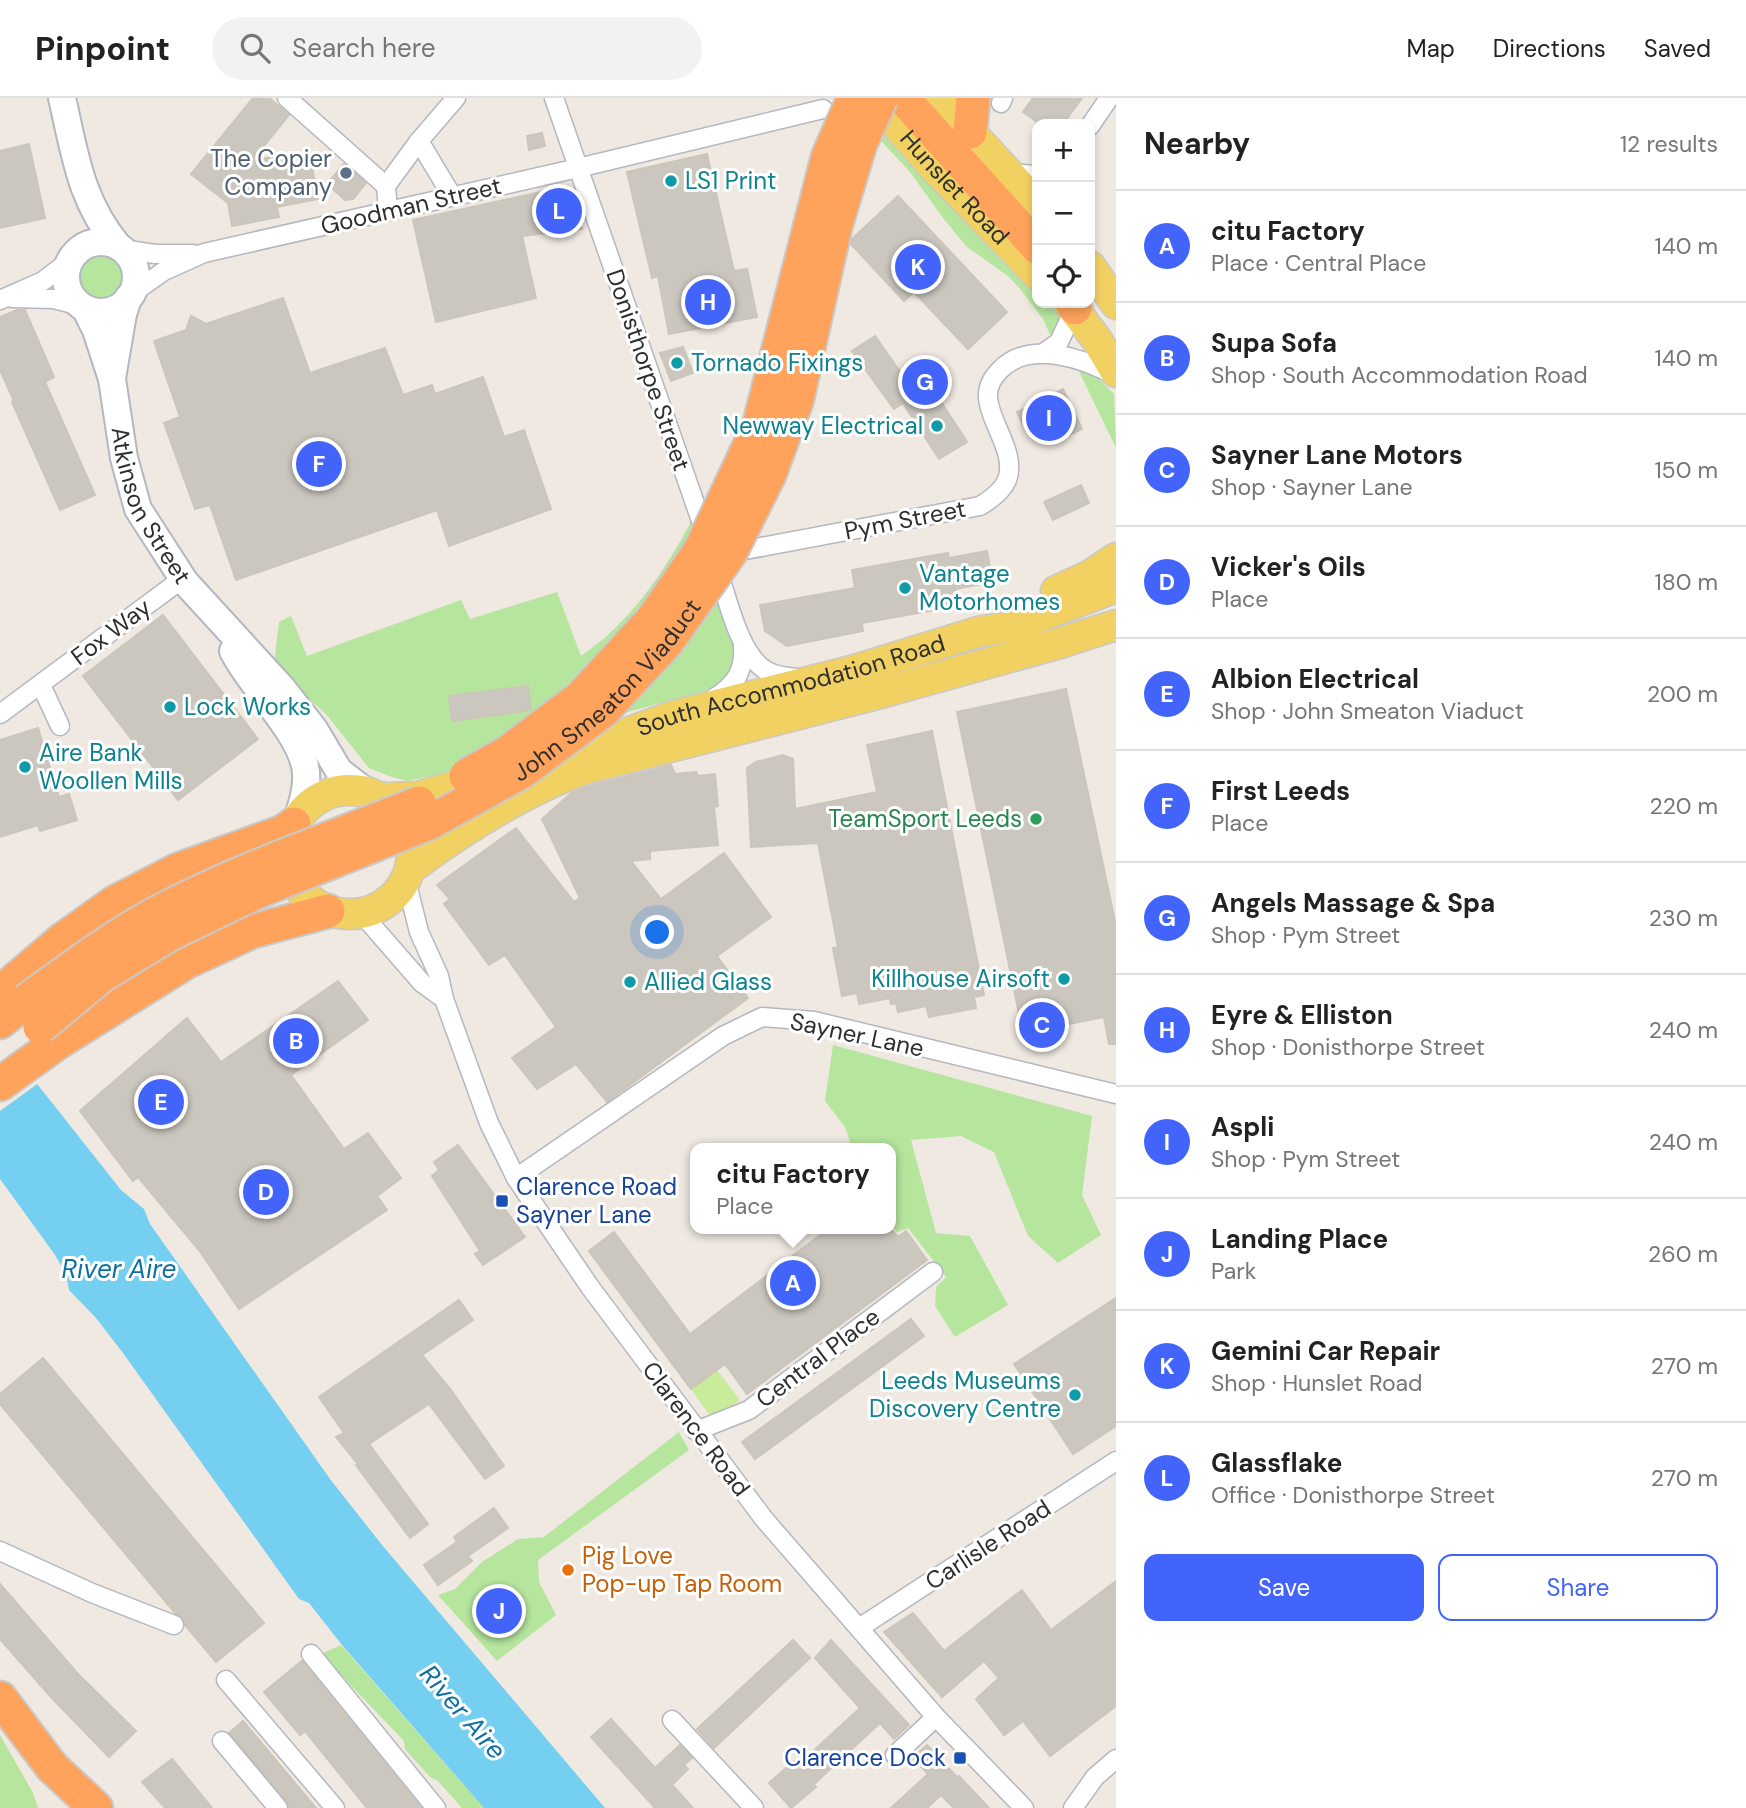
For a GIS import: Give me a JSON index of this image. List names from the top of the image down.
{
  "streets": {
    "highway": ["John Smeaton Viaduct"],
    "main road": ["Hunslet Road", "South Accommodation Road"],
    "street": [
      "Goodman Street",
      "Donisthorpe Street",
      "Atkinson Street",
      "Pym Street",
      "Fox Way",
      "Sayner Lane",
      "Central Place",
      "Clarence Road",
      "Carlisle Road"
    ]
  },
  "crossings": [
    ["Goodman Street", "Donisthorpe Street"],
    ["Goodman Street", "Atkinson Street"],
    ["Donisthorpe Street", "Pym Street"],
    ["Donisthorpe Street", "South Accommodation Road"],
    ["Atkinson Street", "Fox Way"],
    ["Atkinson Street", "South Accommodation Road"],
    ["Atkinson Street", "Clarence Road"],
    ["South Accommodation Road", "Clarence Road"],
    ["Sayner Lane", "Clarence Road"],
    ["Central Place", "Clarence Road"],
    ["Clarence Road", "Carlisle Road"]
  ],
  "water": ["River Aire"],
  "places": {
    "other": [
      "The Copier Company",
      "LS1 Print",
      "Tornado Fixings",
      "Newway Electrical",
      "Vantage Motorhomes",
      "Lock Works",
      "Aire Bank Woollen Mills",
      "TeamSport Leeds",
      "Killhouse Airsoft",
      "Allied Glass",
      "Leeds Museums Discovery Centre",
      "Pig Love Pop-up Tap Room"
    ],
    "transit": ["Clarence Road Sayner Lane", "Clarence Dock"]
  },
  "page": {
    "header": "Pinpoint",
    "search": "Search here",
    "nav": ["Map", "Directions", "Saved"],
    "heading": ["Nearby", "12 results"],
    "map_buttons": ["+", "−"],
    "pins": [
      "L",
      "K",
      "H",
      "G",
      "I",
      "F",
      "C",
      "B",
      "E",
      "D",
      "A",
      "J"
    ],
    "list": [
      {
        "mark": "A",
        "name": "citu Factory",
        "note": "Place · Central Place",
        "value": "140 m"
      },
      {
        "mark": "B",
        "name": "Supa Sofa",
        "note": "Shop · South Accommodation Road",
        "value": "140 m"
      },
      {
        "mark": "C",
        "name": "Sayner Lane Motors",
        "note": "Shop · Sayner Lane",
        "value": "150 m"
      },
      {
        "mark": "D",
        "name": "Vicker's Oils",
        "note": "Place",
        "value": "180 m"
      },
      {
        "mark": "E",
        "name": "Albion Electrical",
        "note": "Shop · John Smeaton Viaduct",
        "value": "200 m"
      },
      {
        "mark": "F",
        "name": "First Leeds",
        "note": "Place",
        "value": "220 m"
      },
      {
        "mark": "G",
        "name": "Angels Massage & Spa",
        "note": "Shop · Pym Street",
        "value": "230 m"
      },
      {
        "mark": "H",
        "name": "Eyre & Elliston",
        "note": "Shop · Donisthorpe Street",
        "value": "240 m"
      },
      {
        "mark": "I",
        "name": "Aspli",
        "note": "Shop · Pym Street",
        "value": "240 m"
      },
      {
        "mark": "J",
        "name": "Landing Place",
        "note": "Park",
        "value": "260 m"
      },
      {
        "mark": "K",
        "name": "Gemini Car Repair",
        "note": "Shop · Hunslet Road",
        "value": "270 m"
      },
      {
        "mark": "L",
        "name": "Glassflake",
        "note": "Office · Donisthorpe Street",
        "value": "270 m"
      }
    ],
    "popup": ["citu Factory", "Place"],
    "buttons": ["Save", "Share"]
  }
}
